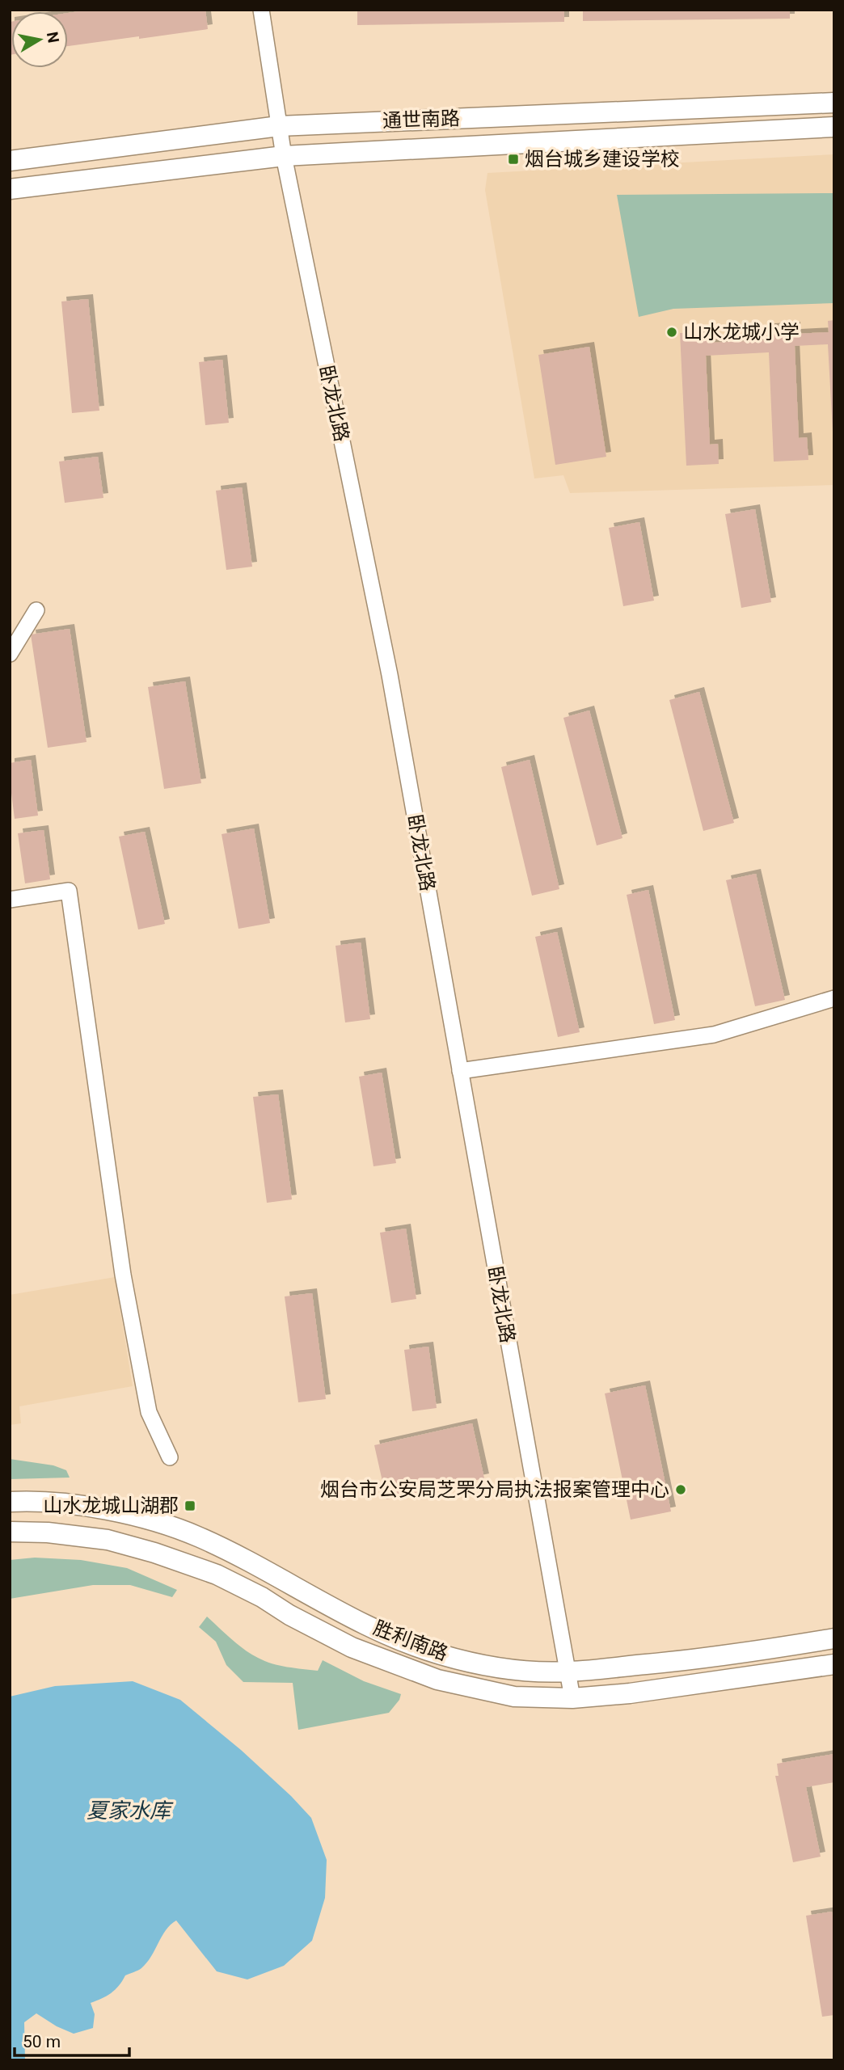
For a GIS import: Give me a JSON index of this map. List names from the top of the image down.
{
  "streets": {
    "main road": ["通世南路", "胜利南路"],
    "street": ["卧龙北路"]
  },
  "crossings": [
    ["通世南路", "卧龙北路"],
    ["卧龙北路", "胜利南路"]
  ],
  "water": ["夏家水库"],
  "places": {
    "transit": ["烟台城乡建设学校", "山水龙城山湖郡"],
    "other": ["山水龙城小学", "烟台市公安局芝罘分局执法报案管理中心"]
  },
  "scale_bar": "50 m",
  "north": "right"
}
